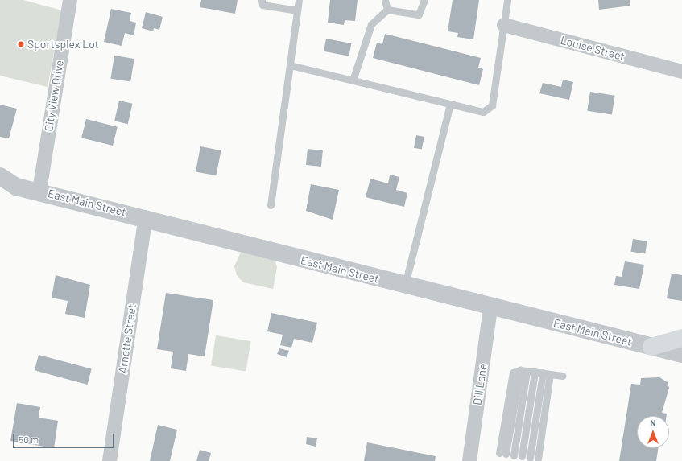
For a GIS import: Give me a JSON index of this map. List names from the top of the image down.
{
  "streets": {
    "street": [
      "Louise Street",
      "City View Drive",
      "East Main Street",
      "Arnette Street",
      "Dill Lane"
    ]
  },
  "crossings": [
    ["City View Drive", "East Main Street"],
    ["East Main Street", "Arnette Street"],
    ["East Main Street", "Dill Lane"]
  ],
  "places": ["Sportsplex Lot"],
  "scale_bar": "50 m",
  "north": "top"
}
